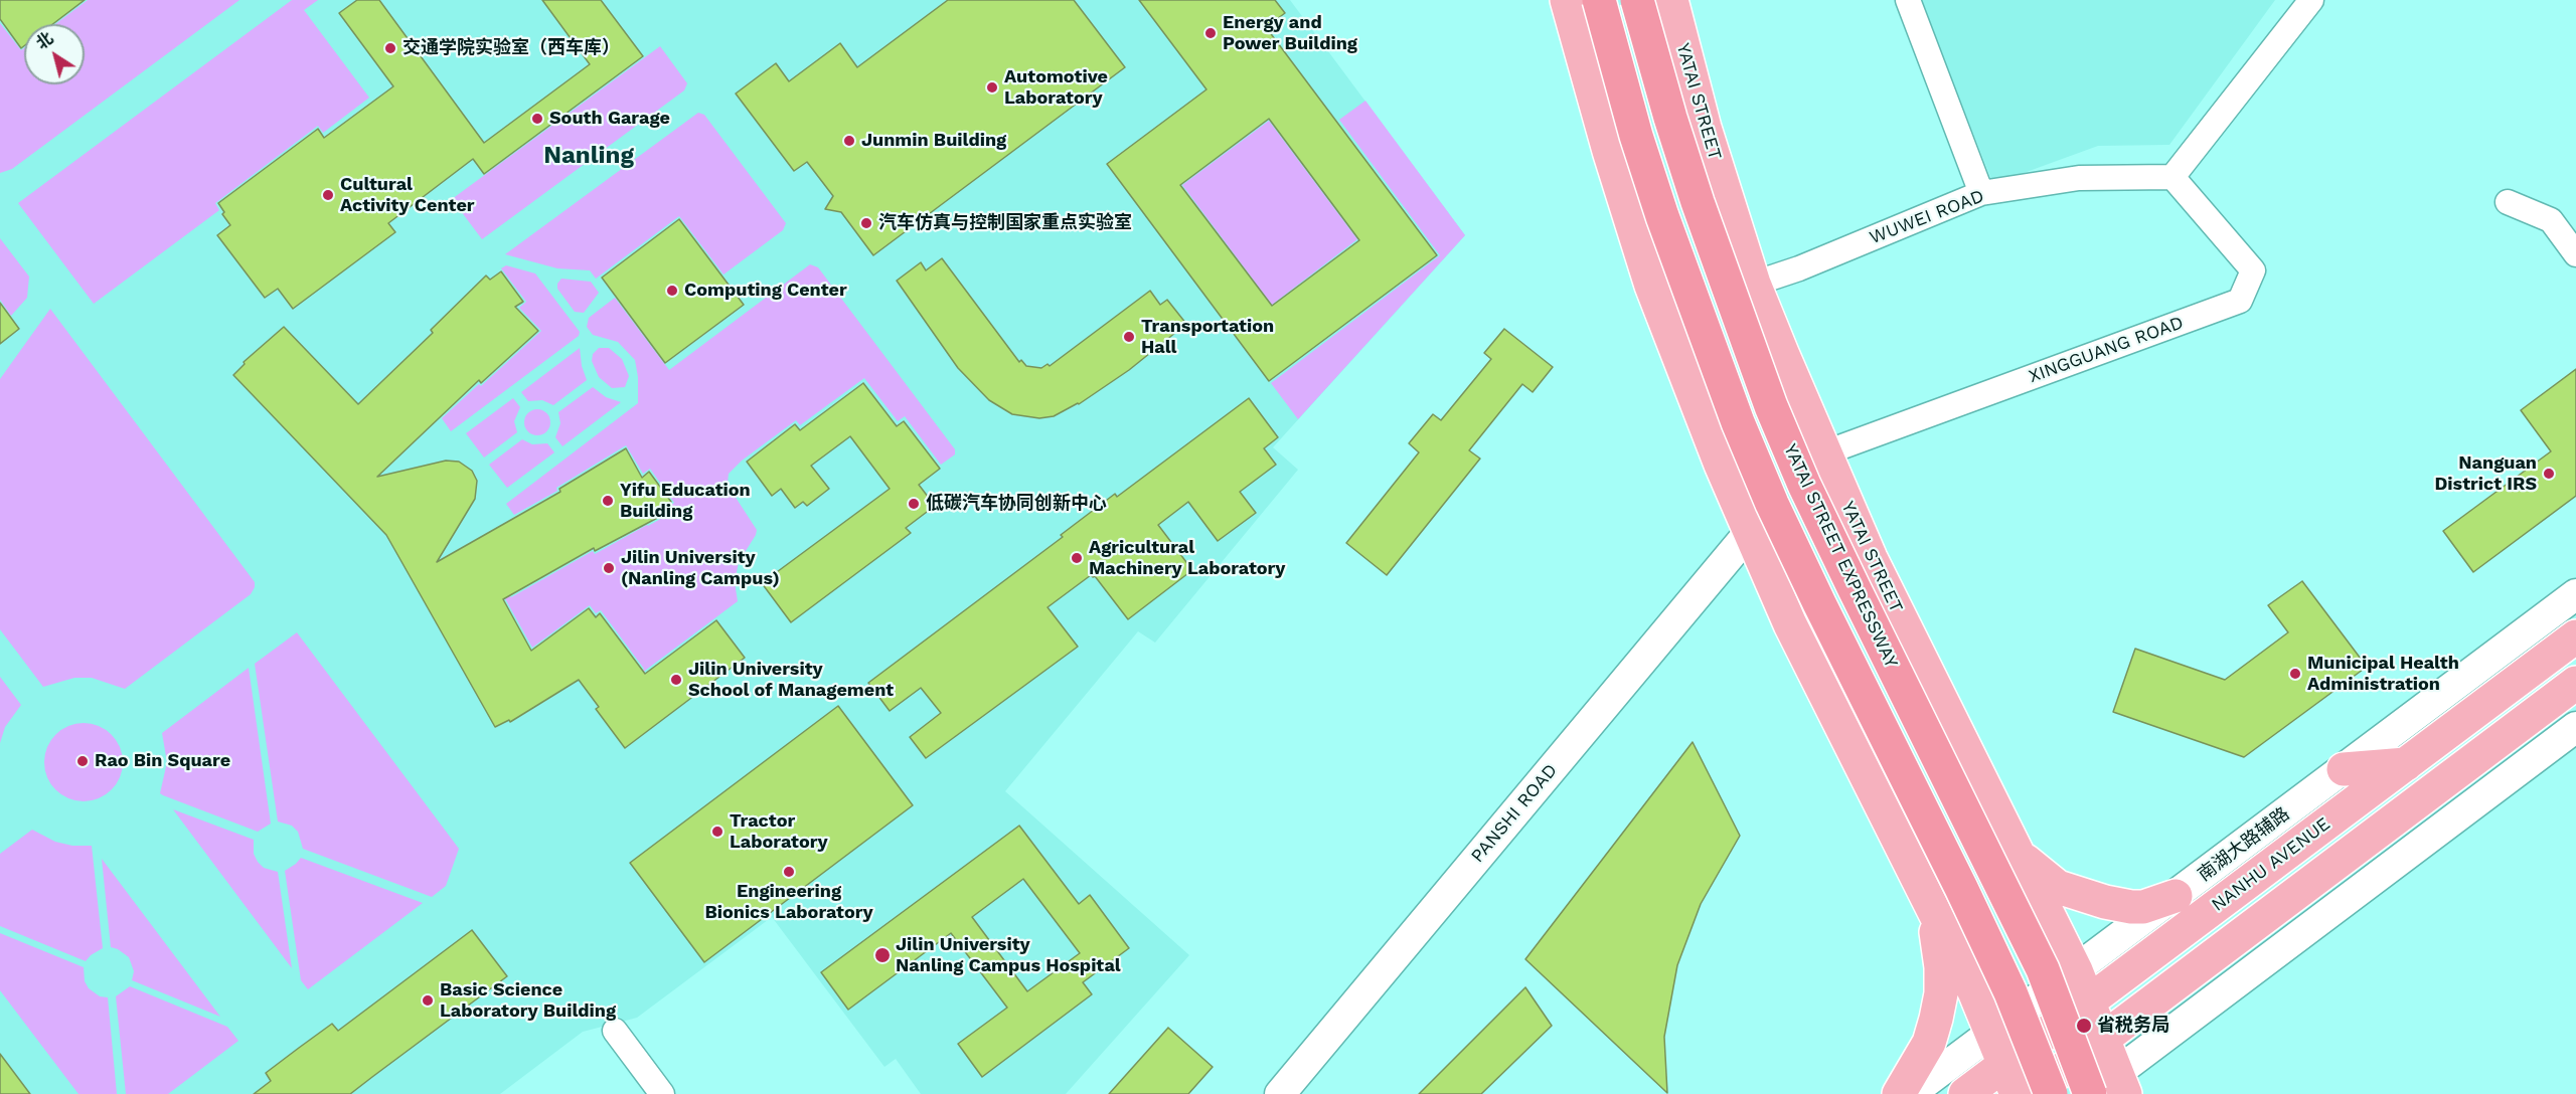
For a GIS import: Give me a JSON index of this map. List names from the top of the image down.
{
  "streets": {
    "highway": ["YATAI STREET EXPRESSWAY"],
    "main road": ["YATAI STREET", "NANHU AVENUE"],
    "street": [
      "WUWEI ROAD",
      "XINGGUANG ROAD",
      "PANSHI ROAD",
      "南湖大路辅路"
    ]
  },
  "crossings": [
    ["YATAI STREET", "WUWEI ROAD"],
    ["YATAI STREET", "XINGGUANG ROAD"],
    ["YATAI STREET", "南湖大路辅路"],
    ["YATAI STREET", "NANHU AVENUE"],
    ["WUWEI ROAD", "XINGGUANG ROAD"]
  ],
  "districts": ["Nanling"],
  "places": [
    "Energy and Power Building",
    "交通学院实验室（西车库）",
    "Automotive Laboratory",
    "South Garage",
    "Junmin Building",
    "Cultural Activity Center",
    "汽车仿真与控制国家重点实验室",
    "Computing Center",
    "Transportation Hall",
    "Nanguan District IRS",
    "Yifu Education Building",
    "低碳汽车协同创新中心",
    "Agricultural Machinery Laboratory",
    "Jilin University (Nanling Campus)",
    "Municipal Health Administration",
    "Jilin University School of Management",
    "Rao Bin Square",
    "Tractor Laboratory",
    "Engineering Bionics Laboratory",
    "Jilin University Nanling Campus Hospital",
    "Basic Science Laboratory Building",
    "省税务局"
  ],
  "north": "top left"
}
